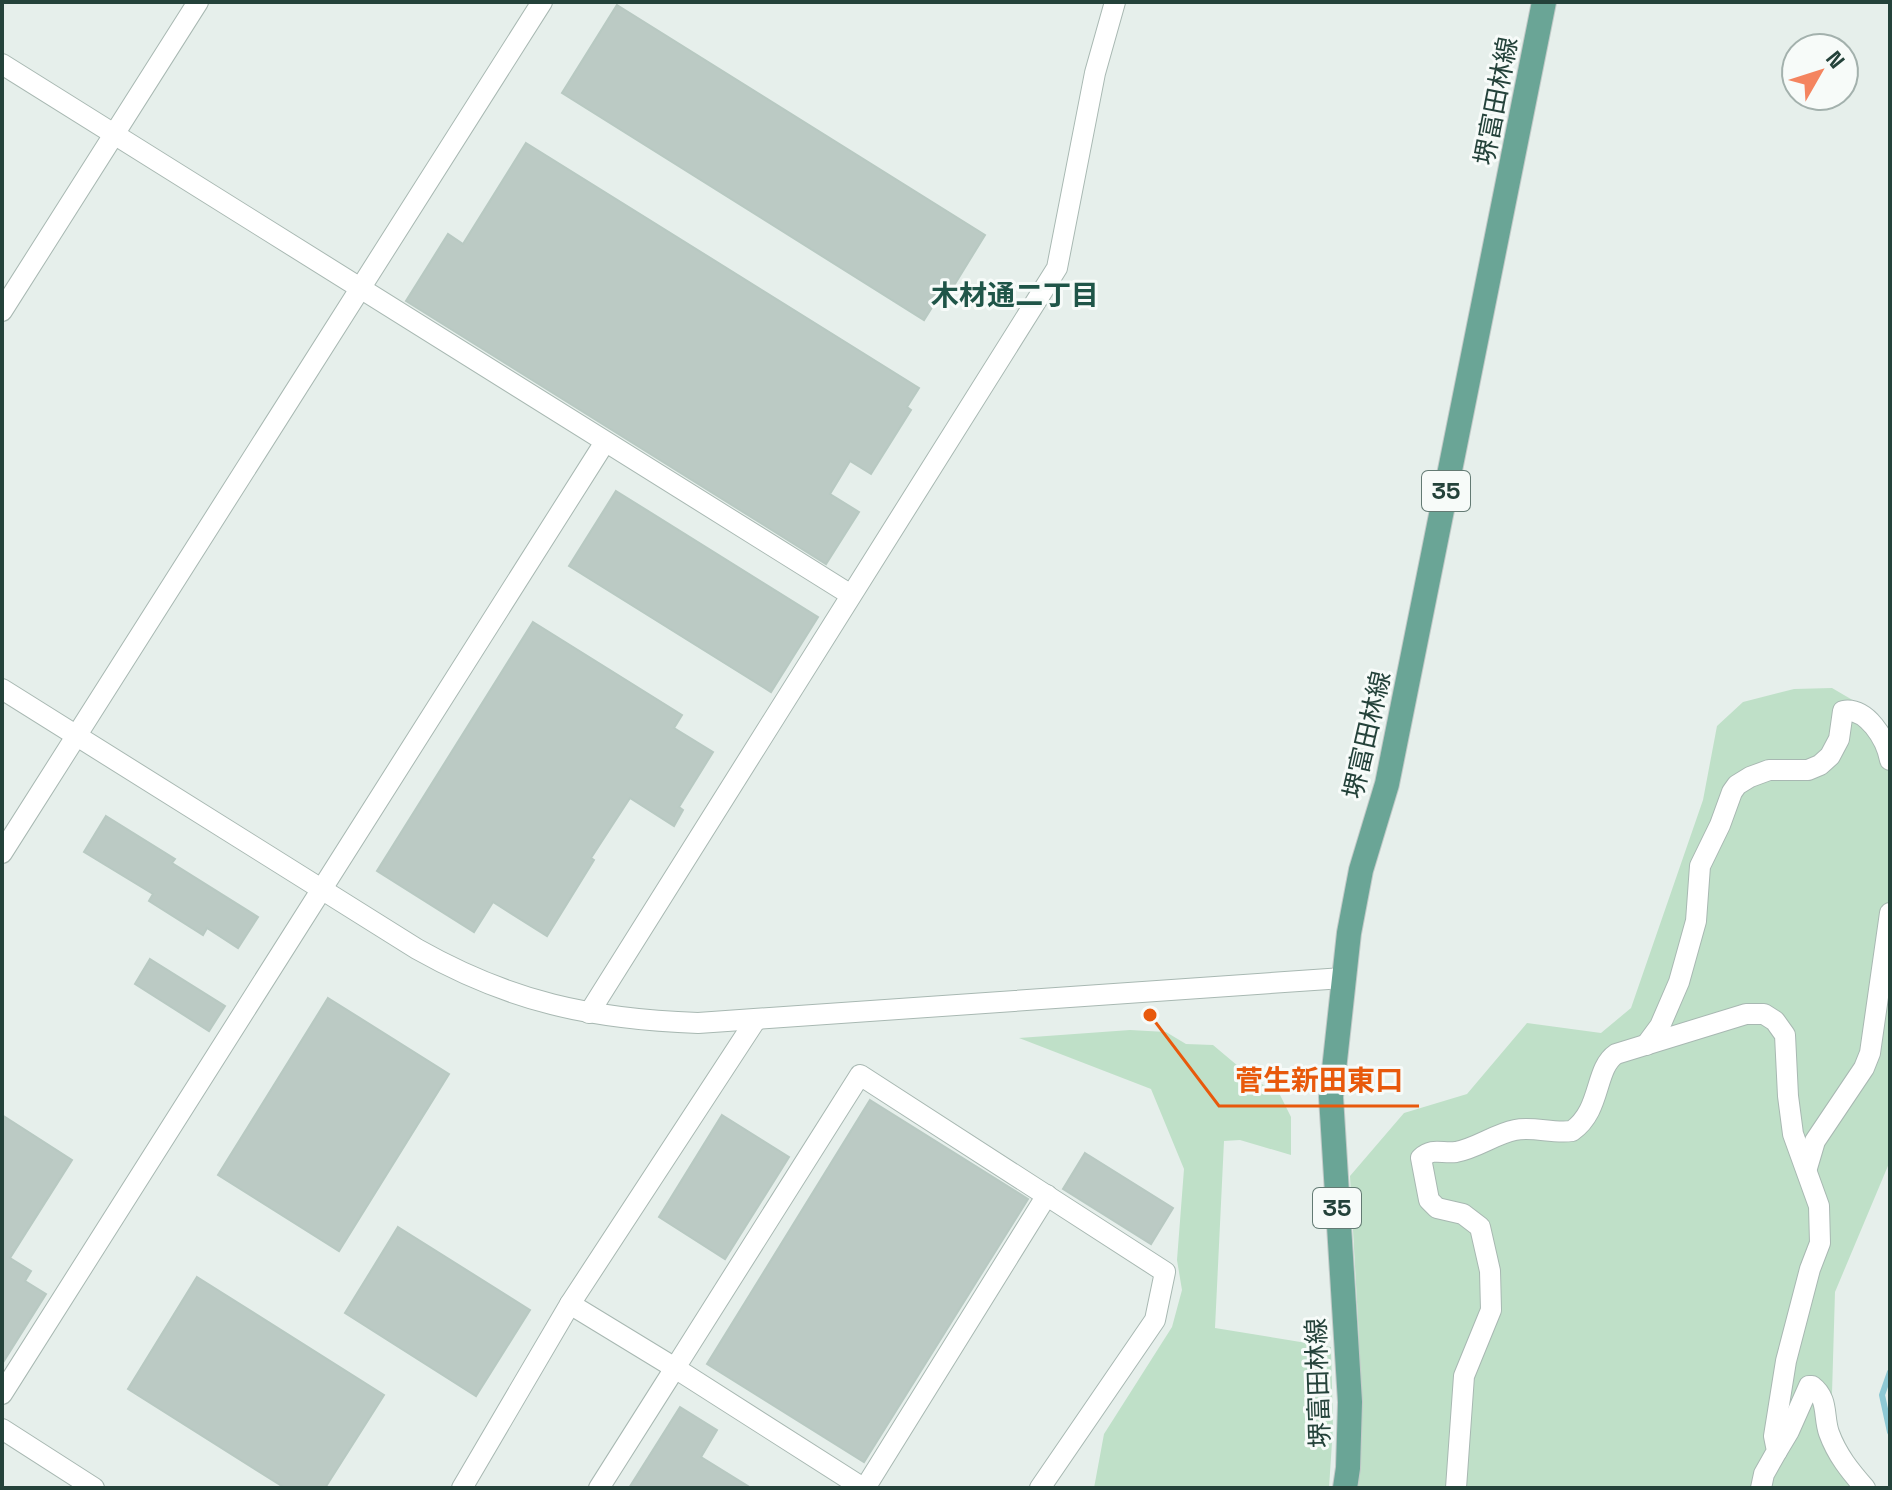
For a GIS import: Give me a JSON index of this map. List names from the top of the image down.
{
  "streets": {
    "main road": ["堺富田林線", "35"]
  },
  "districts": ["木材通二丁目"],
  "places": ["菅生新田東口"],
  "north": "top right"
}
